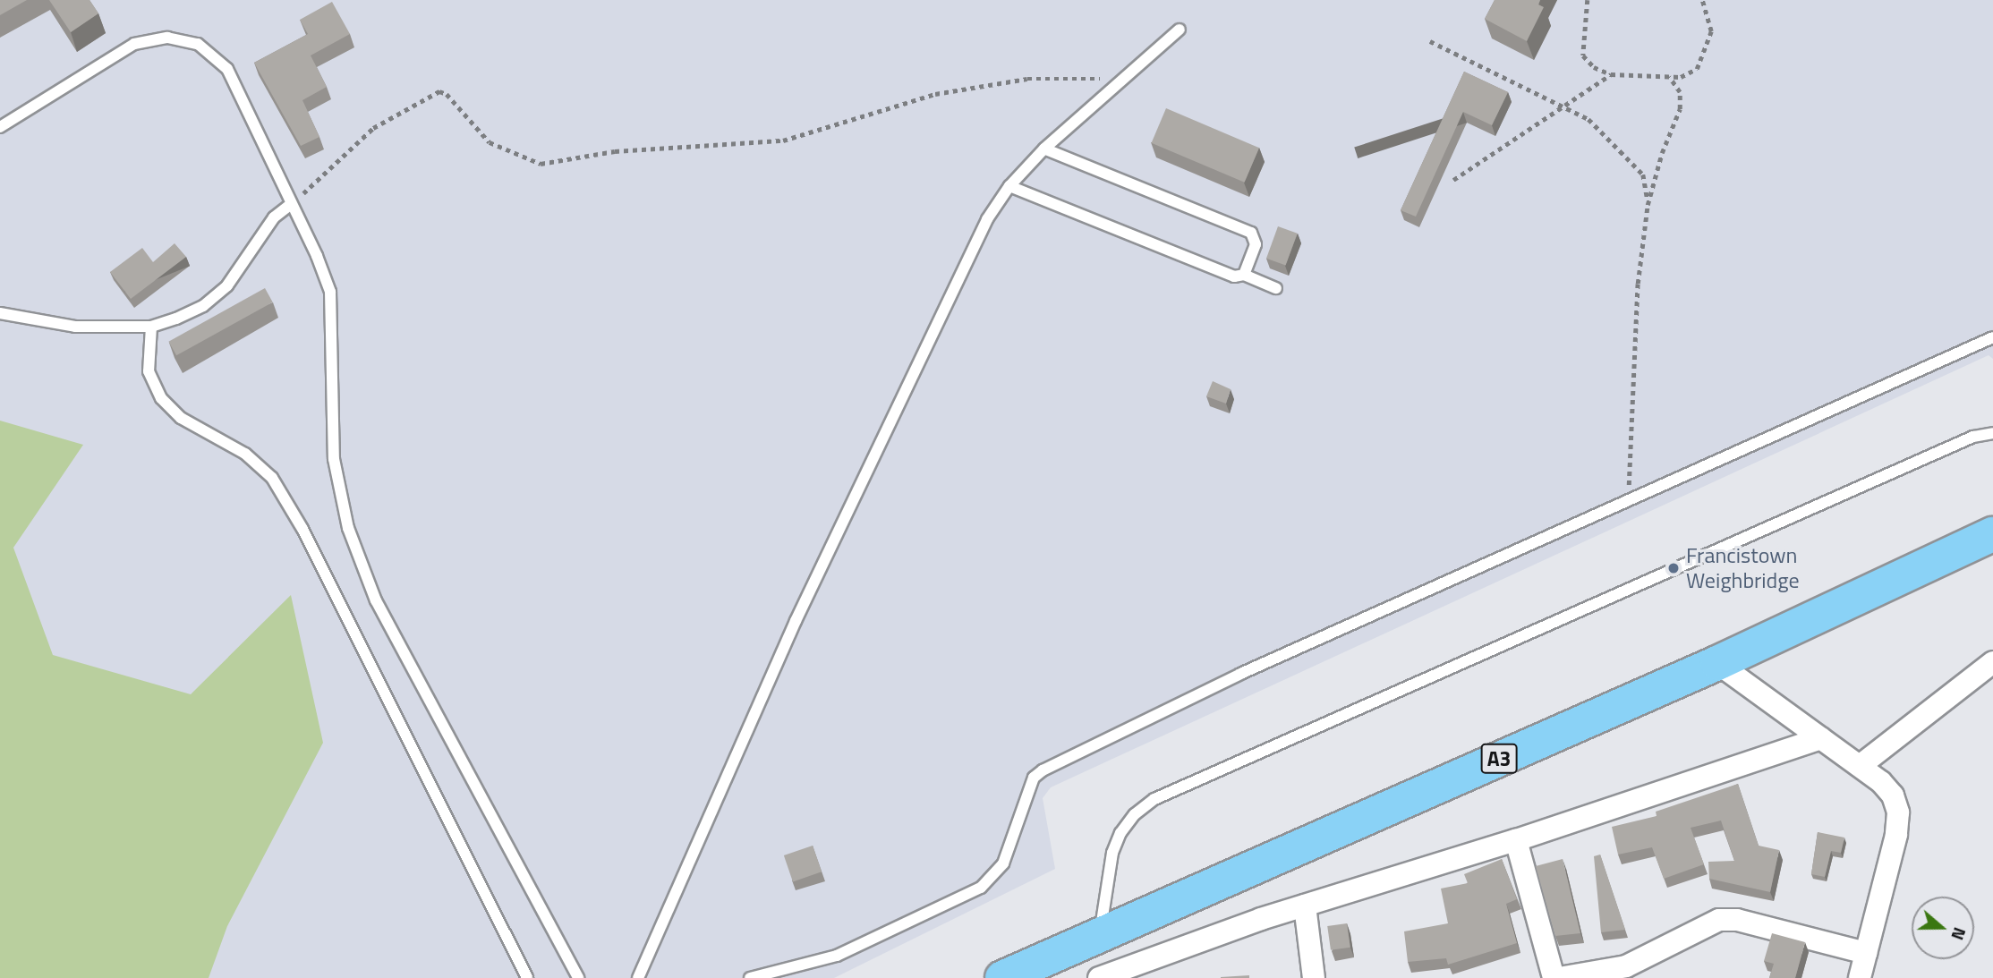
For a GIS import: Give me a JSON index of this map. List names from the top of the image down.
{
  "streets": {
    "highway": ["A3"]
  },
  "places": ["Francistown Weighbridge"],
  "north": "right"
}
